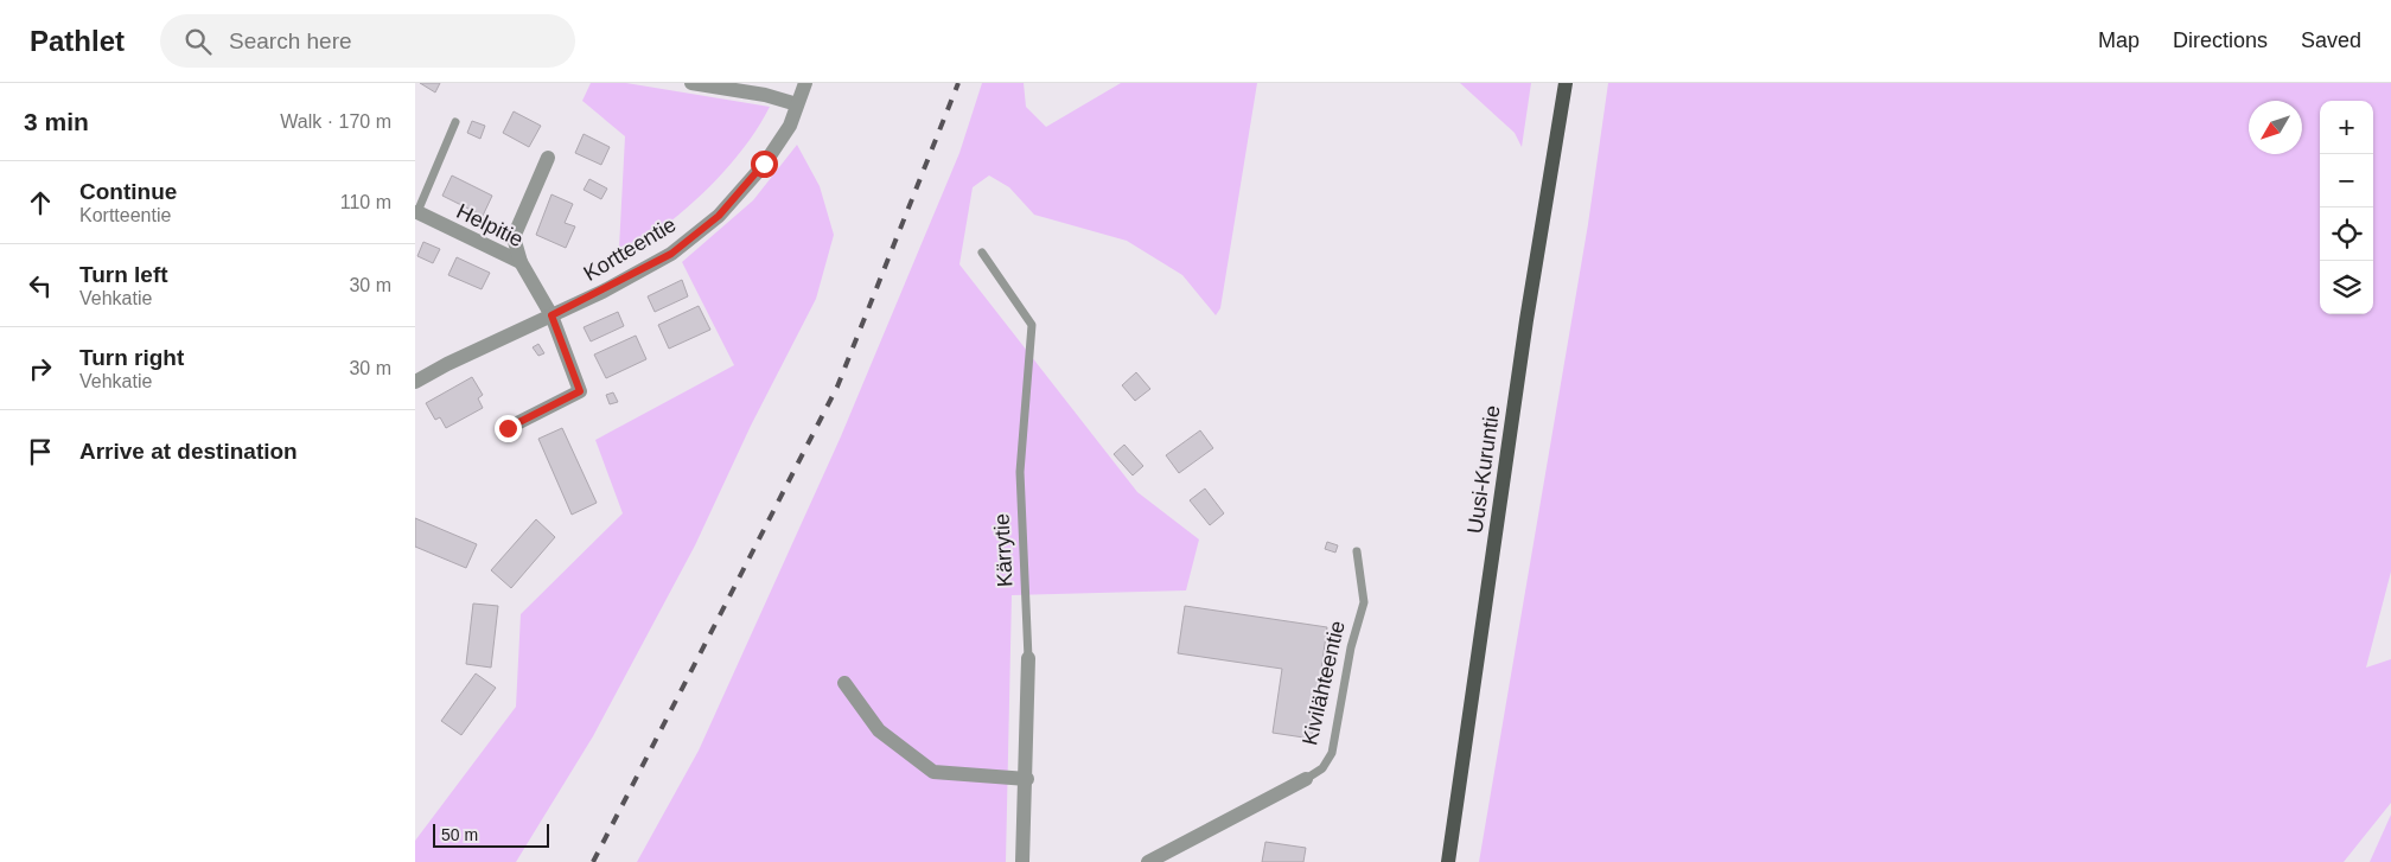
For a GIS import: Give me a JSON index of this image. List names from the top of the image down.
{
  "streets": {
    "main road": ["Uusi-Kuruntie"],
    "street": [
      "Helpitie",
      "Kortteentie",
      "Kärrytie",
      "Kivilähteentie"
    ]
  },
  "crossings": [
    ["Helpitie", "Kortteentie"]
  ],
  "scale_bar": "50 m",
  "north": "bottom left",
  "page": {
    "header": "Pathlet",
    "search": "Search here",
    "nav": ["Map", "Directions", "Saved"],
    "heading": ["3 min", "Walk · 170 m"],
    "map_buttons": ["+", "−"],
    "list": [
      ["Continue", "Kortteentie", "110 m"],
      ["Turn left", "Vehkatie", "30 m"],
      ["Turn right", "Vehkatie", "30 m"],
      "Arrive at destination"
    ],
    "scale": "50 m"
  }
}
